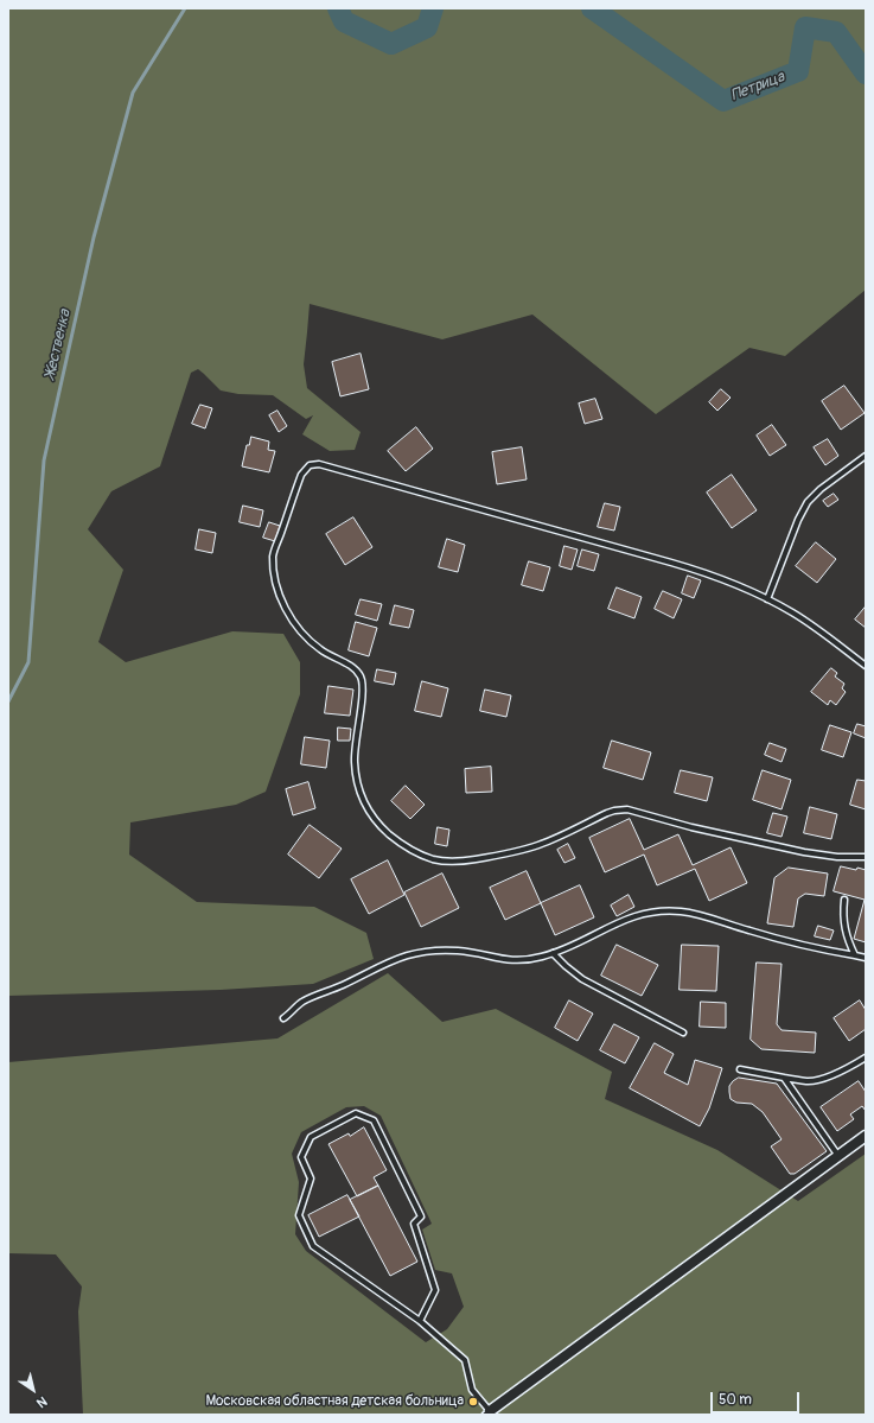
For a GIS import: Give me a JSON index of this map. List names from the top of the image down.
{
  "water": ["Петрица", "Жественка"],
  "places": ["Московская областная детская больница"],
  "scale_bar": "50 m",
  "north": "bottom right"
}
